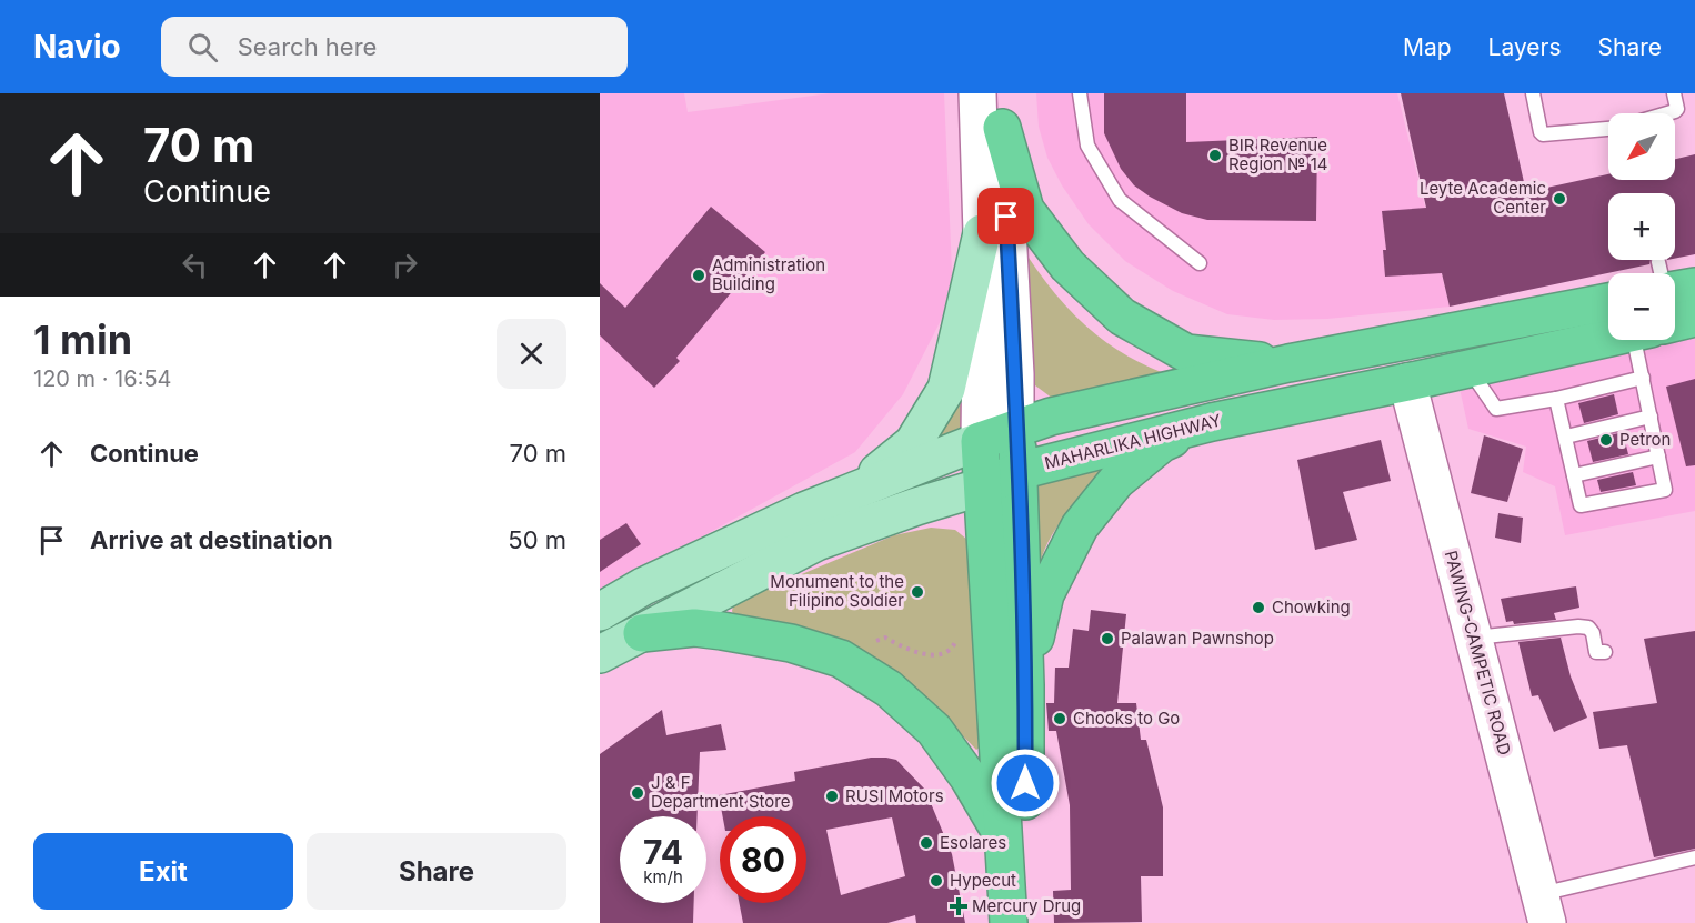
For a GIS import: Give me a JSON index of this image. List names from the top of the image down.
{
  "streets": {
    "highway": ["MAHARLIKA HIGHWAY"],
    "main road": ["PAWING-CAMPETIC ROAD"]
  },
  "crossings": [
    ["MAHARLIKA HIGHWAY", "PAWING-CAMPETIC ROAD"]
  ],
  "places": {
    "other": [
      "BIR Revenue Region № 14",
      "Leyte Academic Center",
      "Administration Building",
      "Petron",
      "Monument to the Filipino Soldier",
      "Chowking",
      "Palawan Pawnshop",
      "Chooks to Go",
      "J & F Department Store",
      "RUSI Motors",
      "Esolares",
      "Hypecut"
    ],
    "health": ["Mercury Drug"]
  },
  "north": "bottom left",
  "page": {
    "header": "Navio",
    "search": "Search here",
    "nav": ["Map", "Layers", "Share"],
    "turn": ["70 m", "Continue"],
    "map_buttons": ["+", "−"],
    "heading": ["1 min", "120 m · 16:54"],
    "list": [
      {
        "name": "Continue",
        "value": "70 m"
      },
      {
        "name": "Arrive at destination",
        "value": "50 m"
      }
    ],
    "speed": "74 km/h",
    "limit": "80",
    "buttons": ["Exit", "Share"]
  }
}
